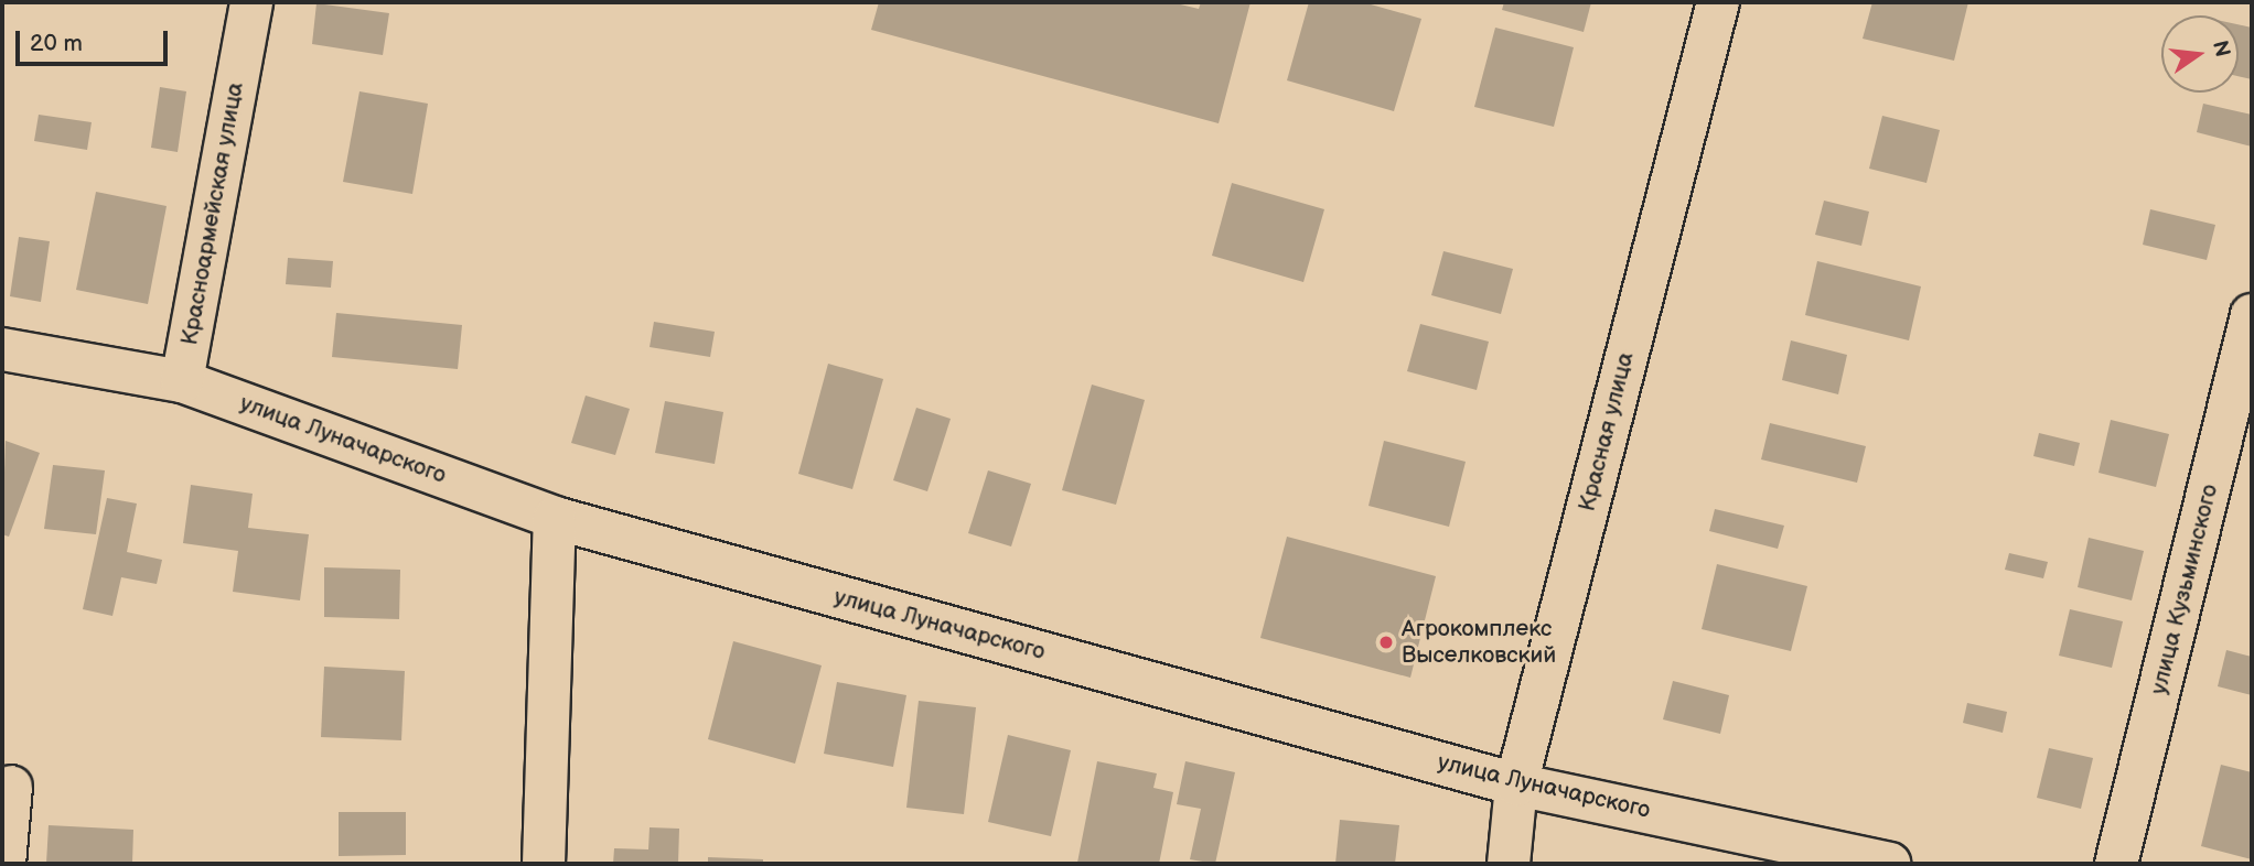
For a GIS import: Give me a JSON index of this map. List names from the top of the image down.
{
  "streets": {
    "street": [
      "Красноармейская улица",
      "Красная улица",
      "улица Луначарского",
      "улица Кузьминского"
    ]
  },
  "crossings": [
    ["Красноармейская улица", "улица Луначарского"],
    ["Красная улица", "улица Луначарского"]
  ],
  "places": ["Агрокомплекс Выселковский"],
  "scale_bar": "20 m",
  "north": "right"
}
